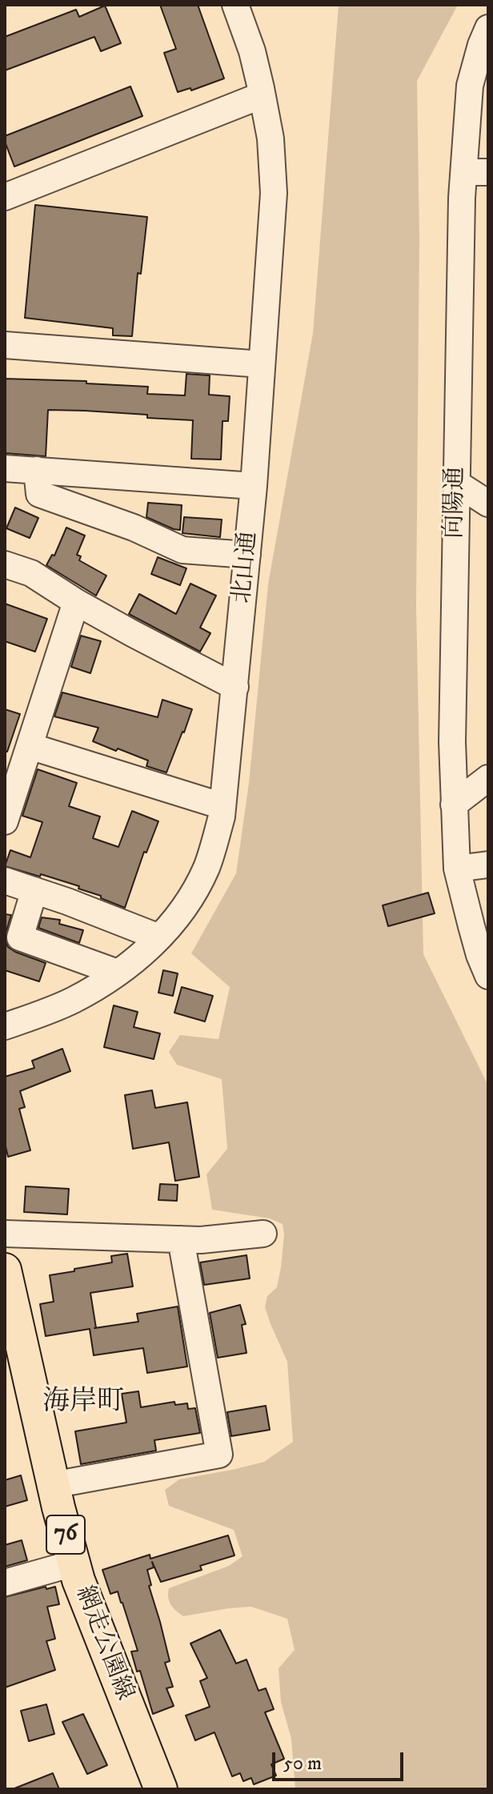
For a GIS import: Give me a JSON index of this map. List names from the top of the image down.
{
  "streets": {
    "main road": ["76", "網走公園線"],
    "street": ["向陽通", "北山通"]
  },
  "districts": ["海岸町"],
  "scale_bar": "50 m"
}
